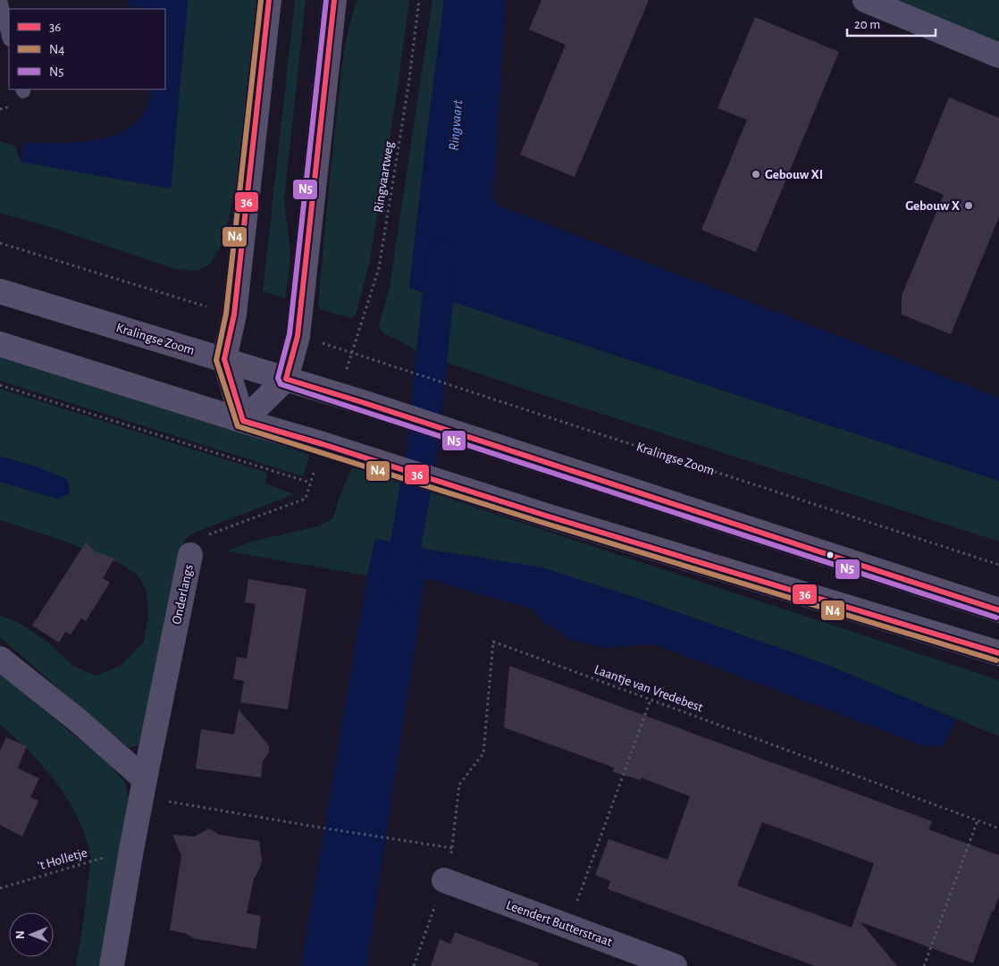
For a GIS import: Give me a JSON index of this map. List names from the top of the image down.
{
  "streets": {
    "main road": ["Kralingse Zoom"],
    "street": ["Onderlangs", "Leendert Butterstraat"],
    "path": ["Ringvaartweg", "Laantje van Vredebest", "'t Holletje"]
  },
  "crossings": [
    ["Ringvaartweg", "Kralingse Zoom"],
    ["Onderlangs", "'t Holletje"]
  ],
  "water": ["Ringvaart"],
  "places": ["Gebouw XI", "Gebouw X"],
  "lines": ["transit line 36", "transit line N4", "transit line N5"],
  "legend": ["36", "N4", "N5"],
  "scale_bar": "20 m",
  "north": "left"
}
